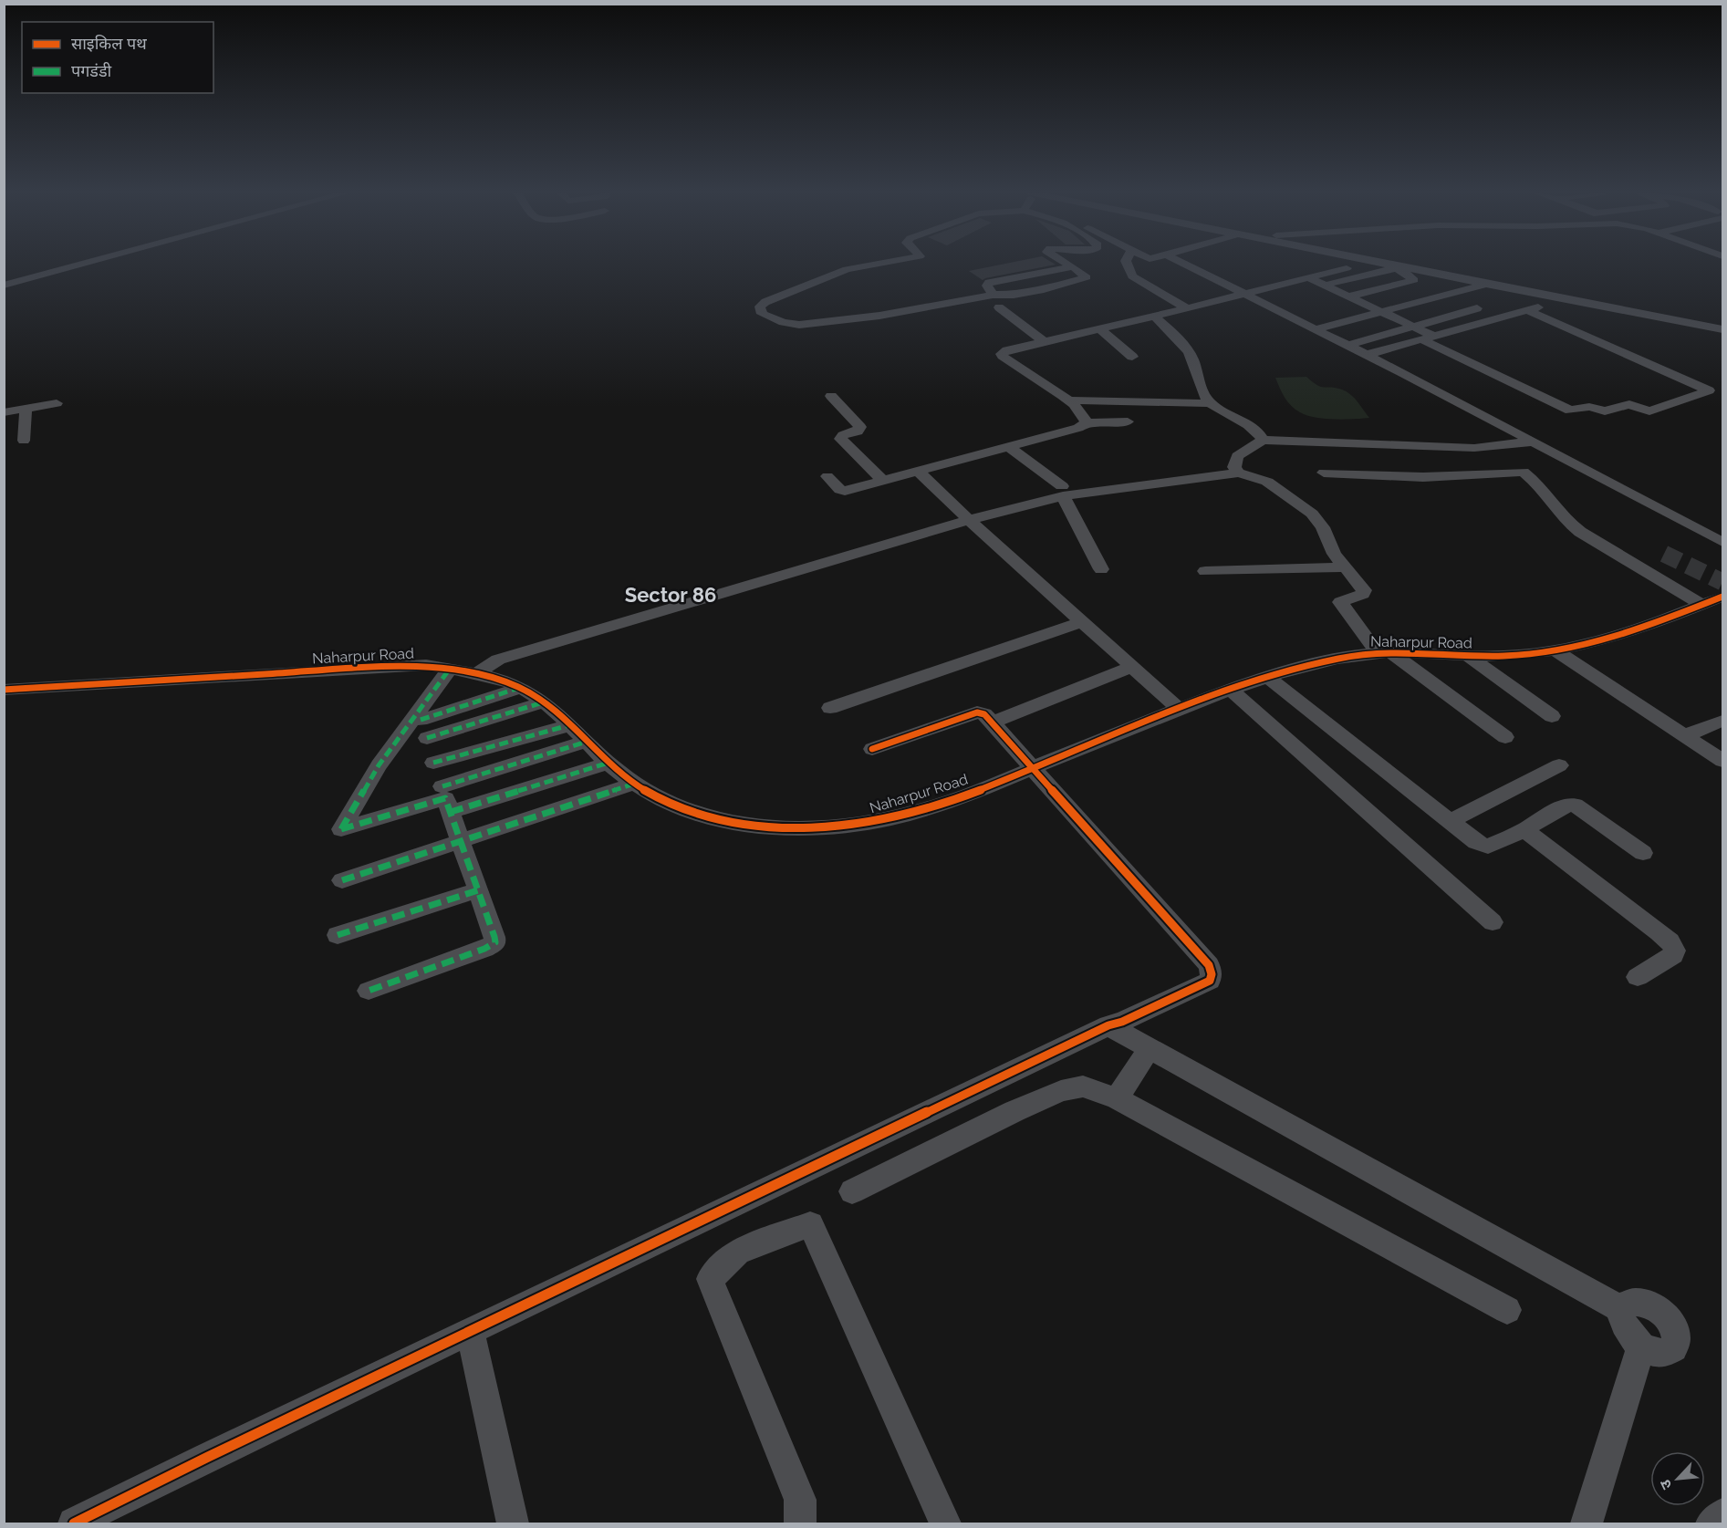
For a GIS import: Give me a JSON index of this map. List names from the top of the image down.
{
  "streets": {
    "street": ["Naharpur Road"]
  },
  "districts": ["Sector 86"],
  "legend": ["साइकिल पथ", "पगडंडी"],
  "north": "bottom left"
}
